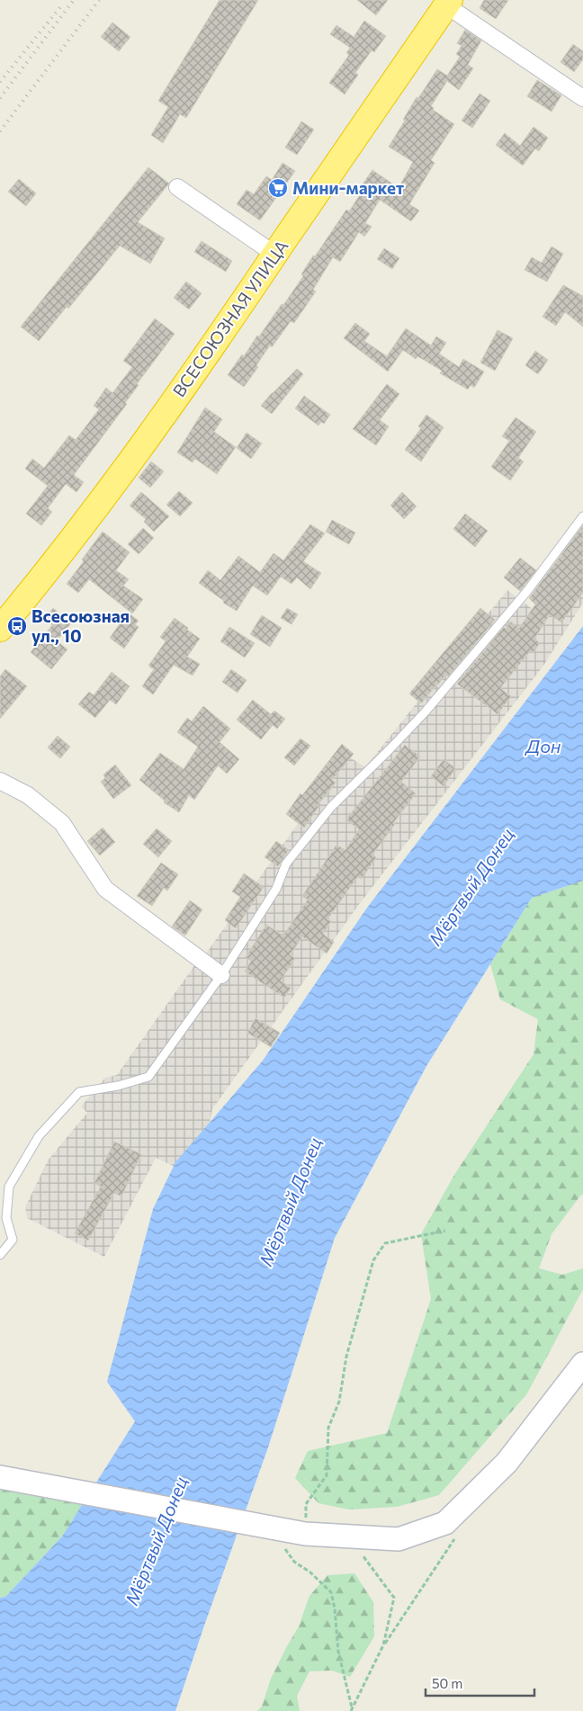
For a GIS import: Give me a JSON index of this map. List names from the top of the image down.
{
  "streets": {
    "highway": ["ВСЕСОЮЗНАЯ УЛИЦА"]
  },
  "water": ["Дон", "Мёртвый Донец"],
  "places": {
    "supermarket": ["Мини-маркет"],
    "bus stop": ["Всесоюзная ул., 10"]
  },
  "scale_bar": "50 m"
}
